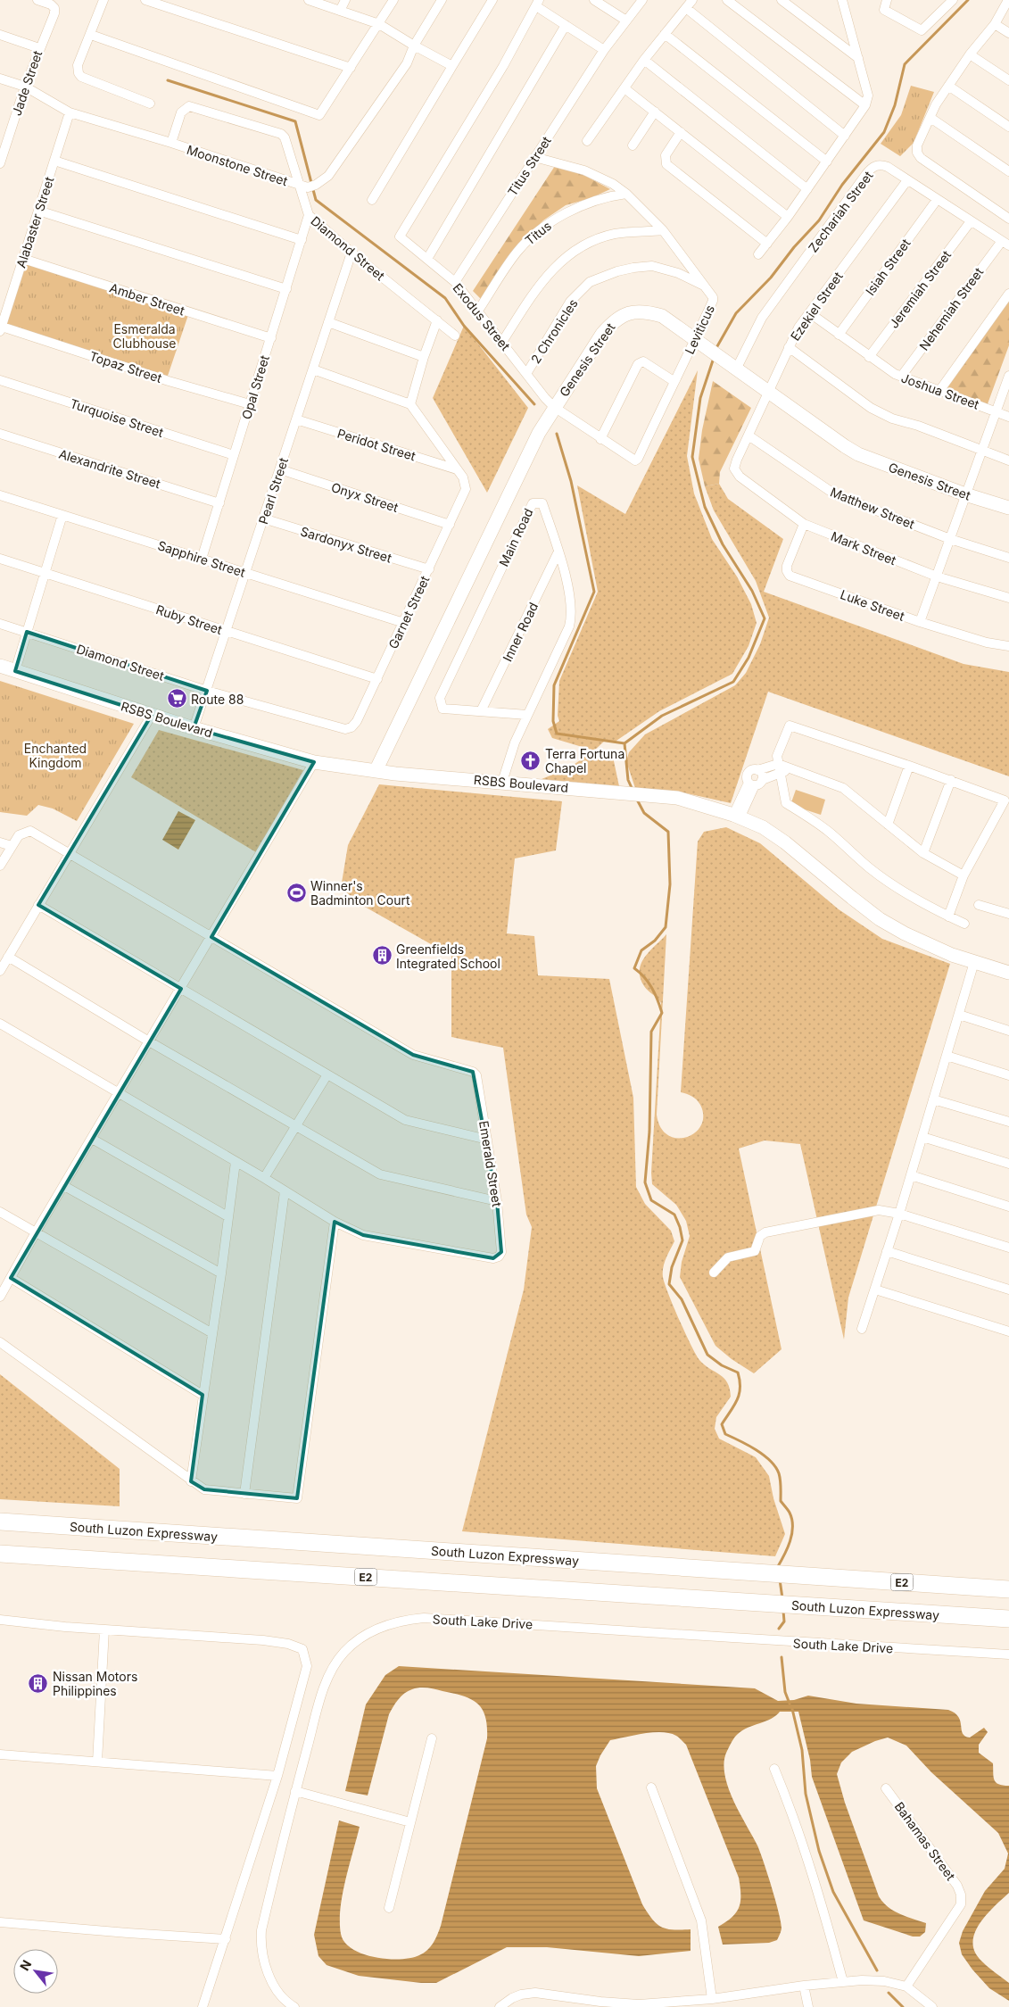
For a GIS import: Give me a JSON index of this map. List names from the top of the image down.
{
  "streets": {
    "highway": ["South Luzon Expressway", "E2"],
    "street": [
      "Jade Street",
      "Moonstone Street",
      "Titus Street",
      "Zechariah Street",
      "Alabaster Street",
      "Titus",
      "Diamond Street",
      "Isiah Street",
      "Jeremiah Street",
      "Amber Street",
      "Ezekiel Street",
      "Nehemiah Street",
      "Exodus Street",
      "Leviticus",
      "2 Chronicles",
      "Genesis Street",
      "Topaz Street",
      "Opal Street",
      "Joshua Street",
      "Turquoise Street",
      "Peridot Street",
      "Alexandrite Street",
      "Pearl Street",
      "Onyx Street",
      "Matthew Street",
      "Main Road",
      "Sardonyx Street",
      "Mark Street",
      "Sapphire Street",
      "Luke Street",
      "Garnet Street",
      "Ruby Street",
      "Inner Road",
      "RSBS Boulevard",
      "Emerald Street",
      "South Lake Drive",
      "Bahamas Street"
    ]
  },
  "crossings": [
    ["Jade Street", "Moonstone Street"],
    ["Moonstone Street", "Alabaster Street"],
    ["Moonstone Street", "Diamond Street"],
    ["Titus Street", "Exodus Street"],
    ["Titus Street", "Leviticus"],
    ["Zechariah Street", "Isiah Street"],
    ["Zechariah Street", "Jeremiah Street"],
    ["Zechariah Street", "Ezekiel Street"],
    ["Zechariah Street", "Nehemiah Street"],
    ["Zechariah Street", "Genesis Street"],
    ["Alabaster Street", "Amber Street"],
    ["Alabaster Street", "Topaz Street"],
    ["Titus", "Exodus Street"],
    ["Titus", "Leviticus"],
    ["Diamond Street", "Opal Street"],
    ["Diamond Street", "Pearl Street"],
    ["Diamond Street", "Garnet Street"],
    ["Isiah Street", "Joshua Street"],
    ["Jeremiah Street", "Joshua Street"],
    ["Amber Street", "Opal Street"],
    ["Ezekiel Street", "Genesis Street"],
    ["Ezekiel Street", "Joshua Street"],
    ["Ezekiel Street", "Matthew Street"],
    ["Ezekiel Street", "Mark Street"],
    ["Nehemiah Street", "Joshua Street"],
    ["Exodus Street", "Leviticus"],
    ["Exodus Street", "2 Chronicles"],
    ["Exodus Street", "Genesis Street"],
    ["Leviticus", "2 Chronicles"],
    ["Leviticus", "Genesis Street"],
    ["Genesis Street", "RSBS Boulevard"],
    ["Topaz Street", "Opal Street"],
    ["Opal Street", "Turquoise Street"],
    ["Opal Street", "Alexandrite Street"],
    ["Opal Street", "Sapphire Street"],
    ["Peridot Street", "Pearl Street"],
    ["Peridot Street", "Garnet Street"],
    ["Pearl Street", "Onyx Street"],
    ["Pearl Street", "Sardonyx Street"],
    ["Pearl Street", "Sapphire Street"],
    ["Pearl Street", "Ruby Street"],
    ["Pearl Street", "RSBS Boulevard"],
    ["Onyx Street", "Garnet Street"],
    ["Main Road", "Inner Road"],
    ["Main Road", "RSBS Boulevard"],
    ["Sardonyx Street", "Garnet Street"],
    ["Mark Street", "Luke Street"],
    ["Sapphire Street", "Garnet Street"],
    ["Garnet Street", "Ruby Street"]
  ],
  "parks": ["Esmeralda Clubhouse", "Enchanted Kingdom"],
  "places": {
    "supermarket": ["Route 88"],
    "church": ["Terra Fortuna Chapel"],
    "sports": ["Winner's Badminton Court"],
    "building": ["Greenfields Integrated School", "Nissan Motors Philippines"]
  },
  "north": "top left"
}
